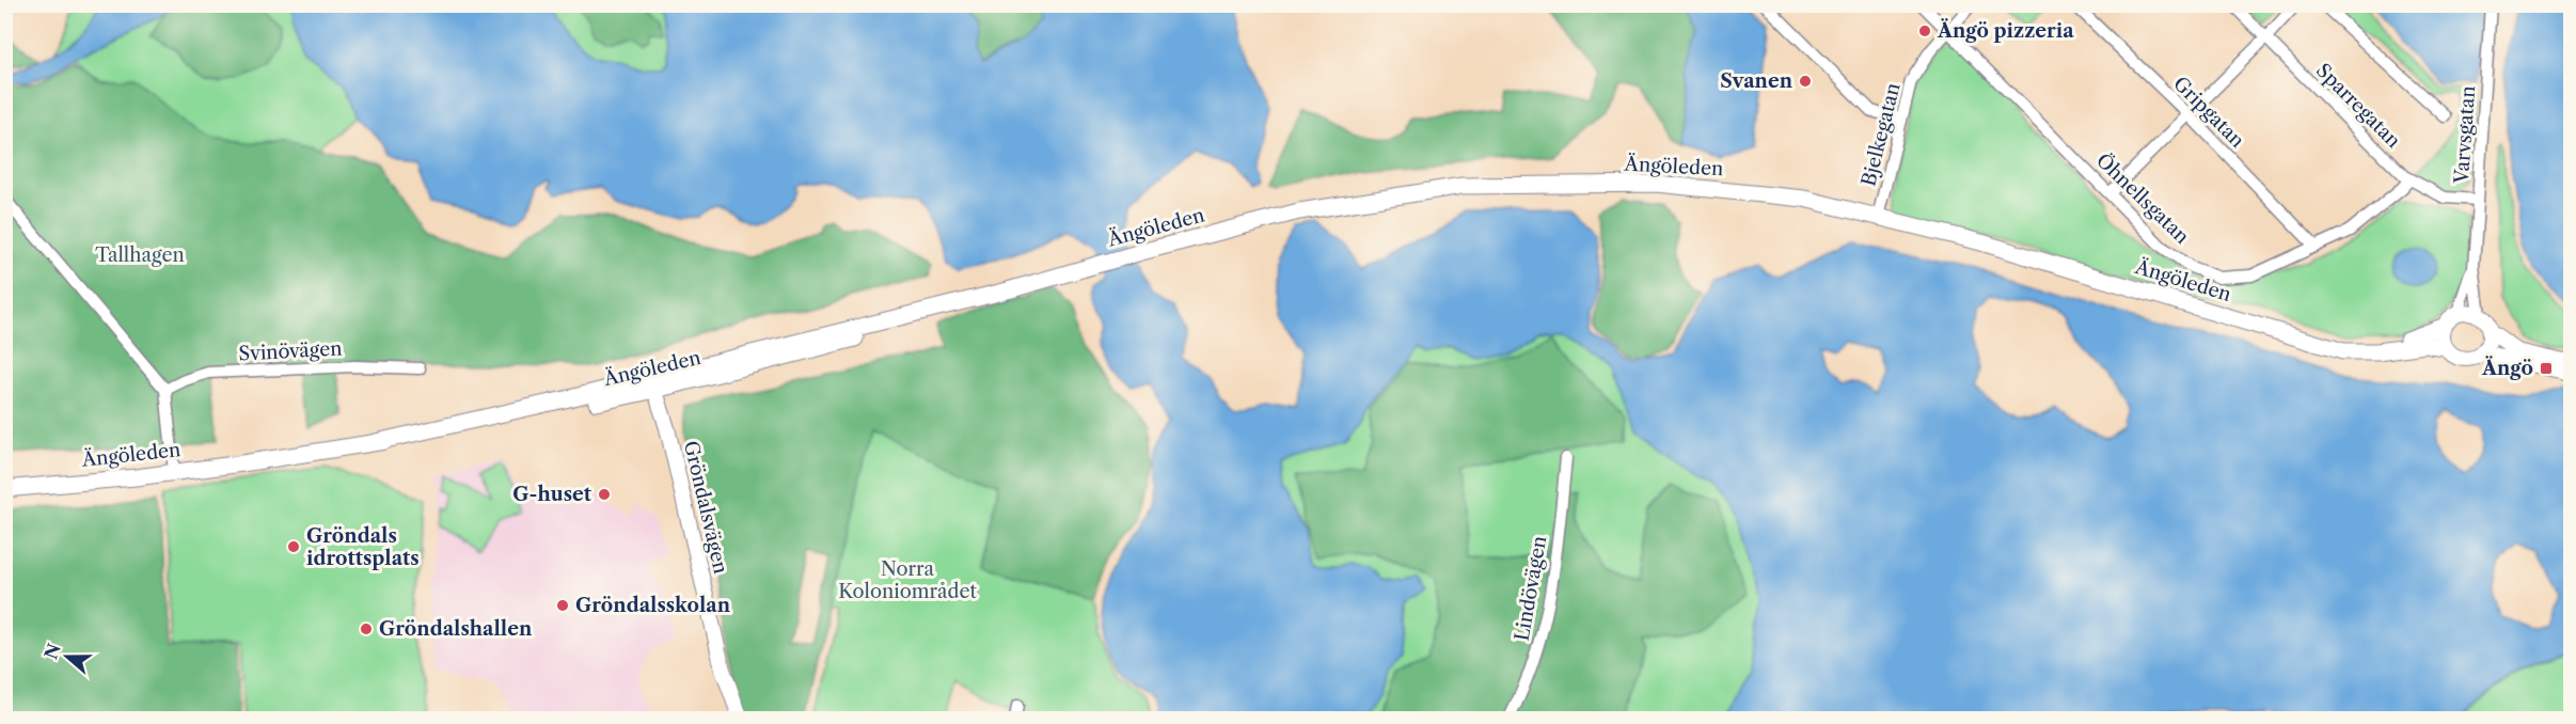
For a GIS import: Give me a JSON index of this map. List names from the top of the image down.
{
  "streets": {
    "main road": ["Ängöleden"],
    "street": [
      "Sparregatan",
      "Gripgatan",
      "Bjelkegatan",
      "Varvsgatan",
      "Öhnellsgatan",
      "Svinövägen",
      "Gröndalsvägen",
      "Lindövägen"
    ]
  },
  "crossings": [
    ["Sparregatan", "Varvsgatan"],
    ["Sparregatan", "Öhnellsgatan"],
    ["Gripgatan", "Öhnellsgatan"],
    ["Bjelkegatan", "Ängöleden"],
    ["Bjelkegatan", "Öhnellsgatan"],
    ["Varvsgatan", "Ängöleden"],
    ["Ängöleden", "Gröndalsvägen"]
  ],
  "parks": ["Tallhagen", "Norra Koloniområdet"],
  "places": {
    "other": [
      "Ängö pizzeria",
      "Svanen",
      "G-huset",
      "Gröndals idrottsplats",
      "Gröndalsskolan",
      "Gröndalshallen"
    ],
    "transit": ["Ängö"]
  },
  "north": "left"
}
